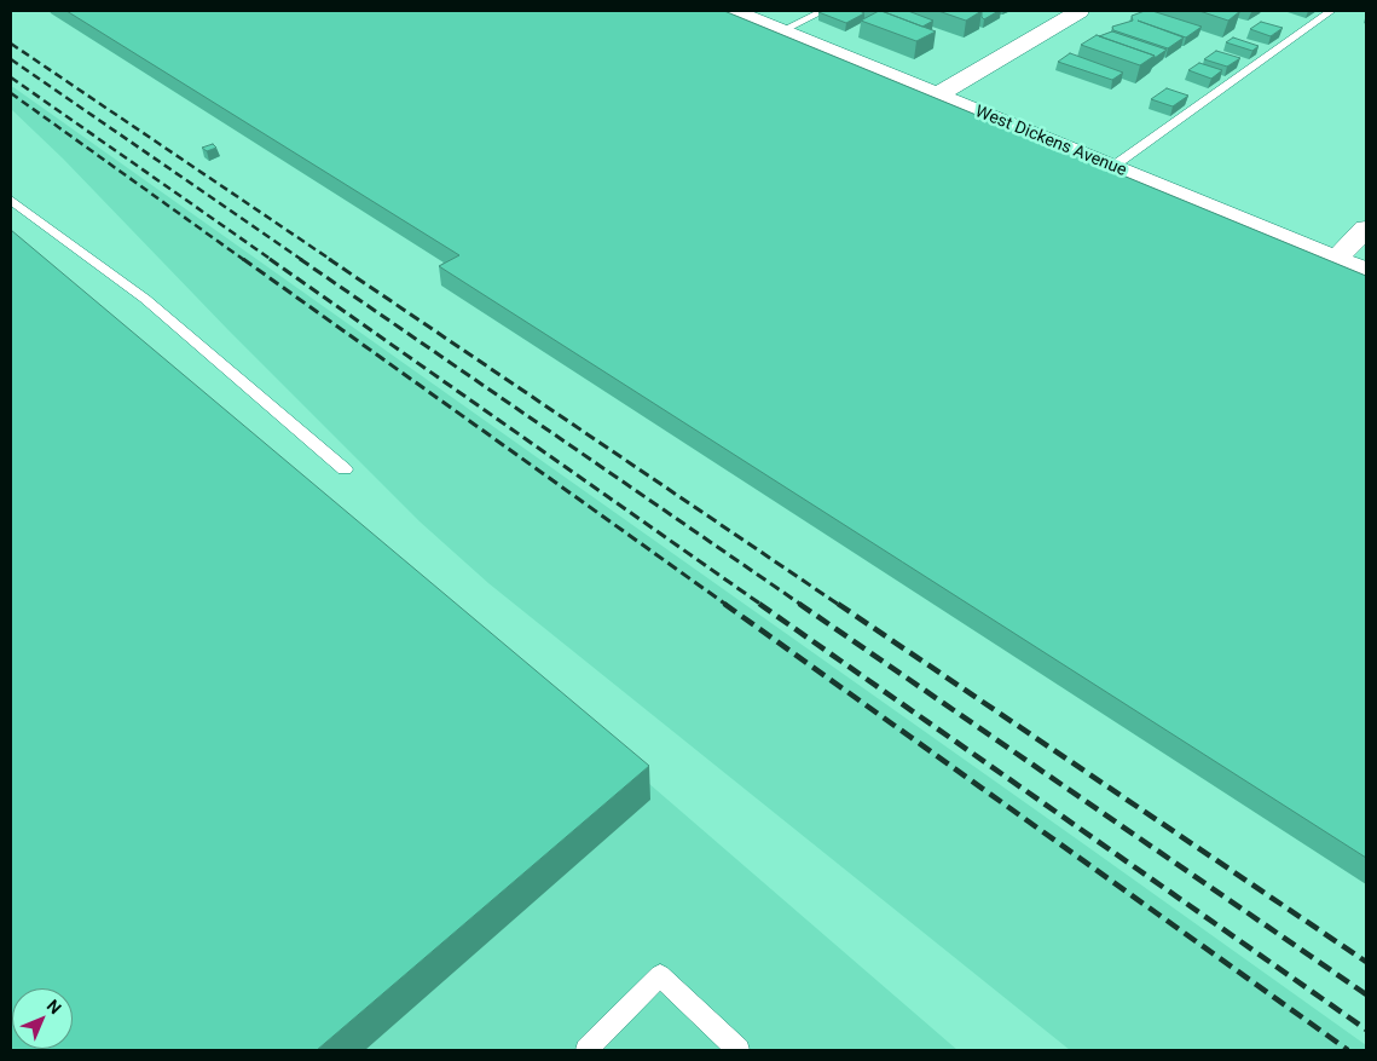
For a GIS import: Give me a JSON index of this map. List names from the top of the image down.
{
  "streets": {
    "street": ["West Dickens Avenue"]
  },
  "north": "top right"
}
